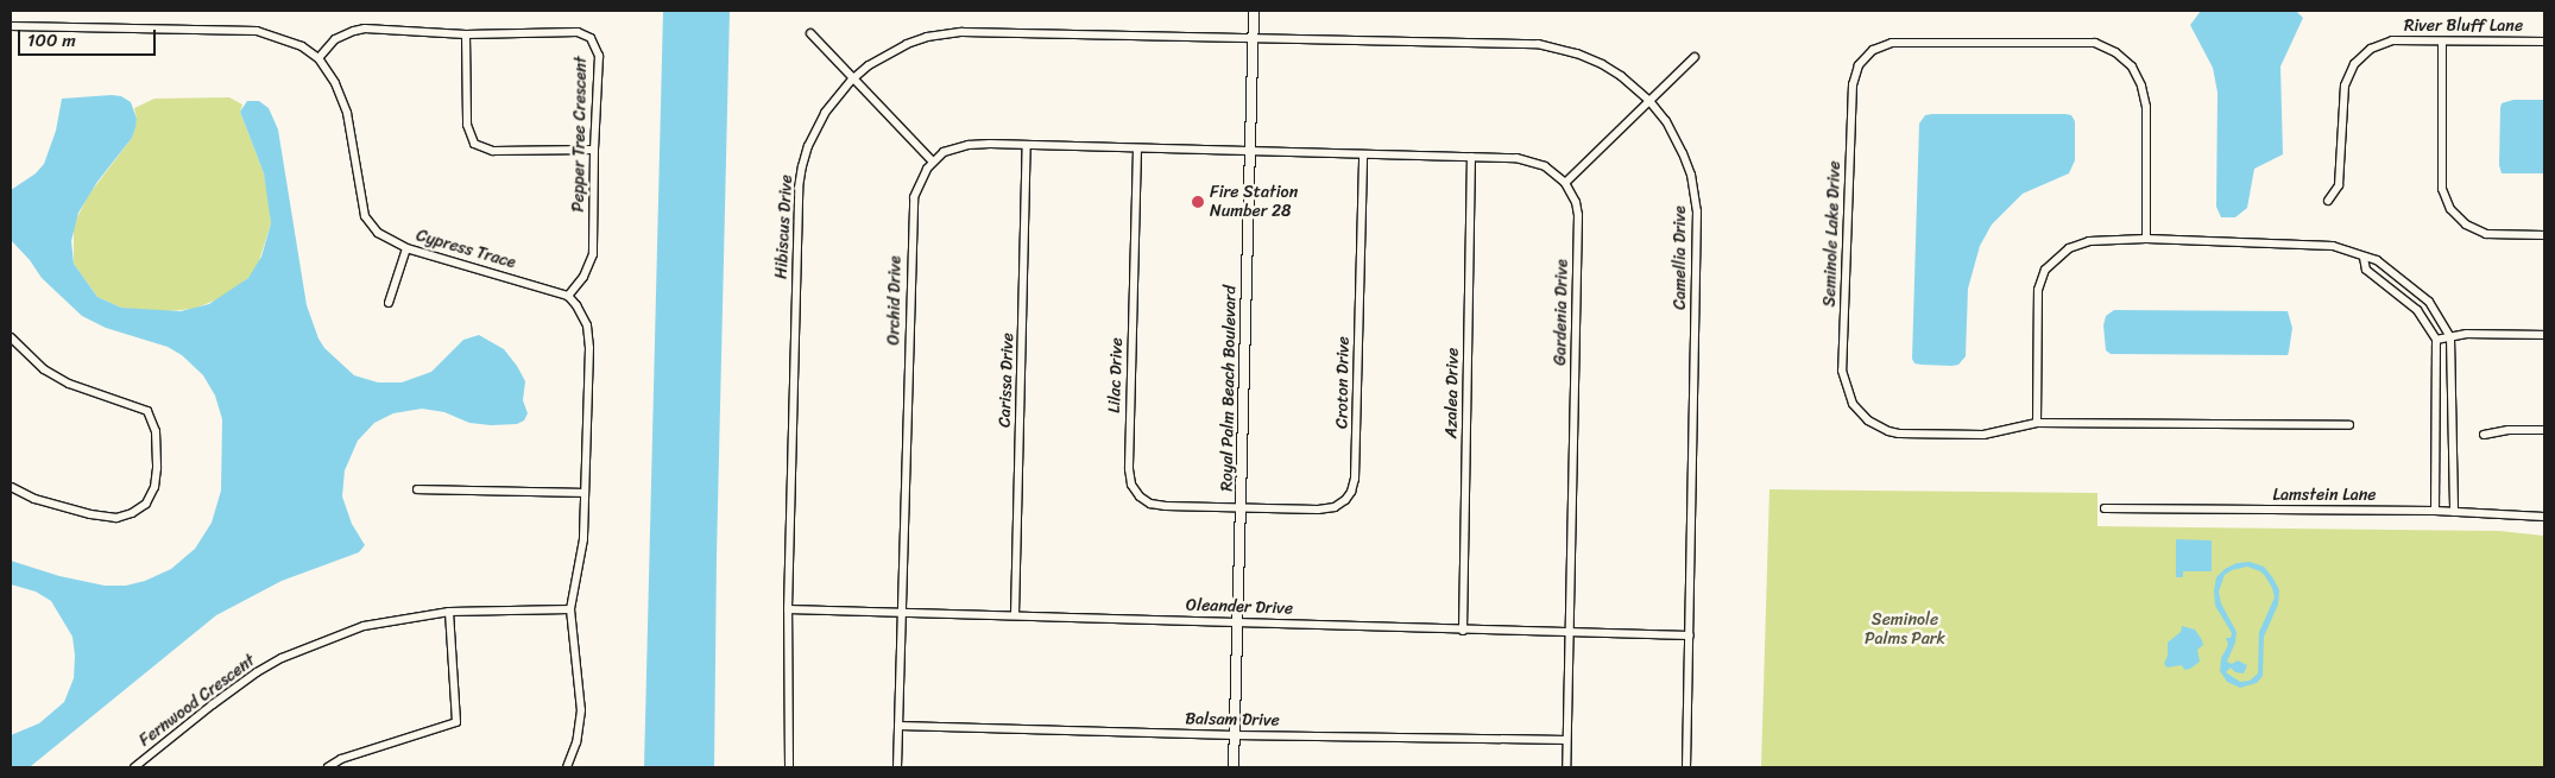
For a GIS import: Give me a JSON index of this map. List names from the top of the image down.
{
  "streets": {
    "street": [
      "River Bluff Lane",
      "Pepper Tree Crescent",
      "Hibiscus Drive",
      "Seminole Lake Drive",
      "Cypress Trace",
      "Camellia Drive",
      "Orchid Drive",
      "Gardenia Drive",
      "Lilac Drive",
      "Carissa Drive",
      "Croton Drive",
      "Royal Palm Beach Boulevard",
      "Azalea Drive",
      "Lamstein Lane",
      "Oleander Drive",
      "Fernwood Crescent",
      "Balsam Drive"
    ]
  },
  "crossings": [
    ["Pepper Tree Crescent", "Cypress Trace"],
    ["Hibiscus Drive", "Camellia Drive"],
    ["Hibiscus Drive", "Royal Palm Beach Boulevard"],
    ["Hibiscus Drive", "Oleander Drive"],
    ["Camellia Drive", "Royal Palm Beach Boulevard"],
    ["Camellia Drive", "Oleander Drive"],
    ["Orchid Drive", "Lilac Drive"],
    ["Orchid Drive", "Carissa Drive"],
    ["Orchid Drive", "Royal Palm Beach Boulevard"],
    ["Orchid Drive", "Oleander Drive"],
    ["Orchid Drive", "Balsam Drive"],
    ["Gardenia Drive", "Oleander Drive"],
    ["Gardenia Drive", "Balsam Drive"],
    ["Lilac Drive", "Croton Drive"],
    ["Lilac Drive", "Royal Palm Beach Boulevard"],
    ["Carissa Drive", "Oleander Drive"],
    ["Croton Drive", "Royal Palm Beach Boulevard"],
    ["Royal Palm Beach Boulevard", "Oleander Drive"],
    ["Royal Palm Beach Boulevard", "Balsam Drive"],
    ["Azalea Drive", "Oleander Drive"]
  ],
  "parks": ["Seminole Palms Park"],
  "places": ["Fire Station Number 28"],
  "scale_bar": "100 m"
}
